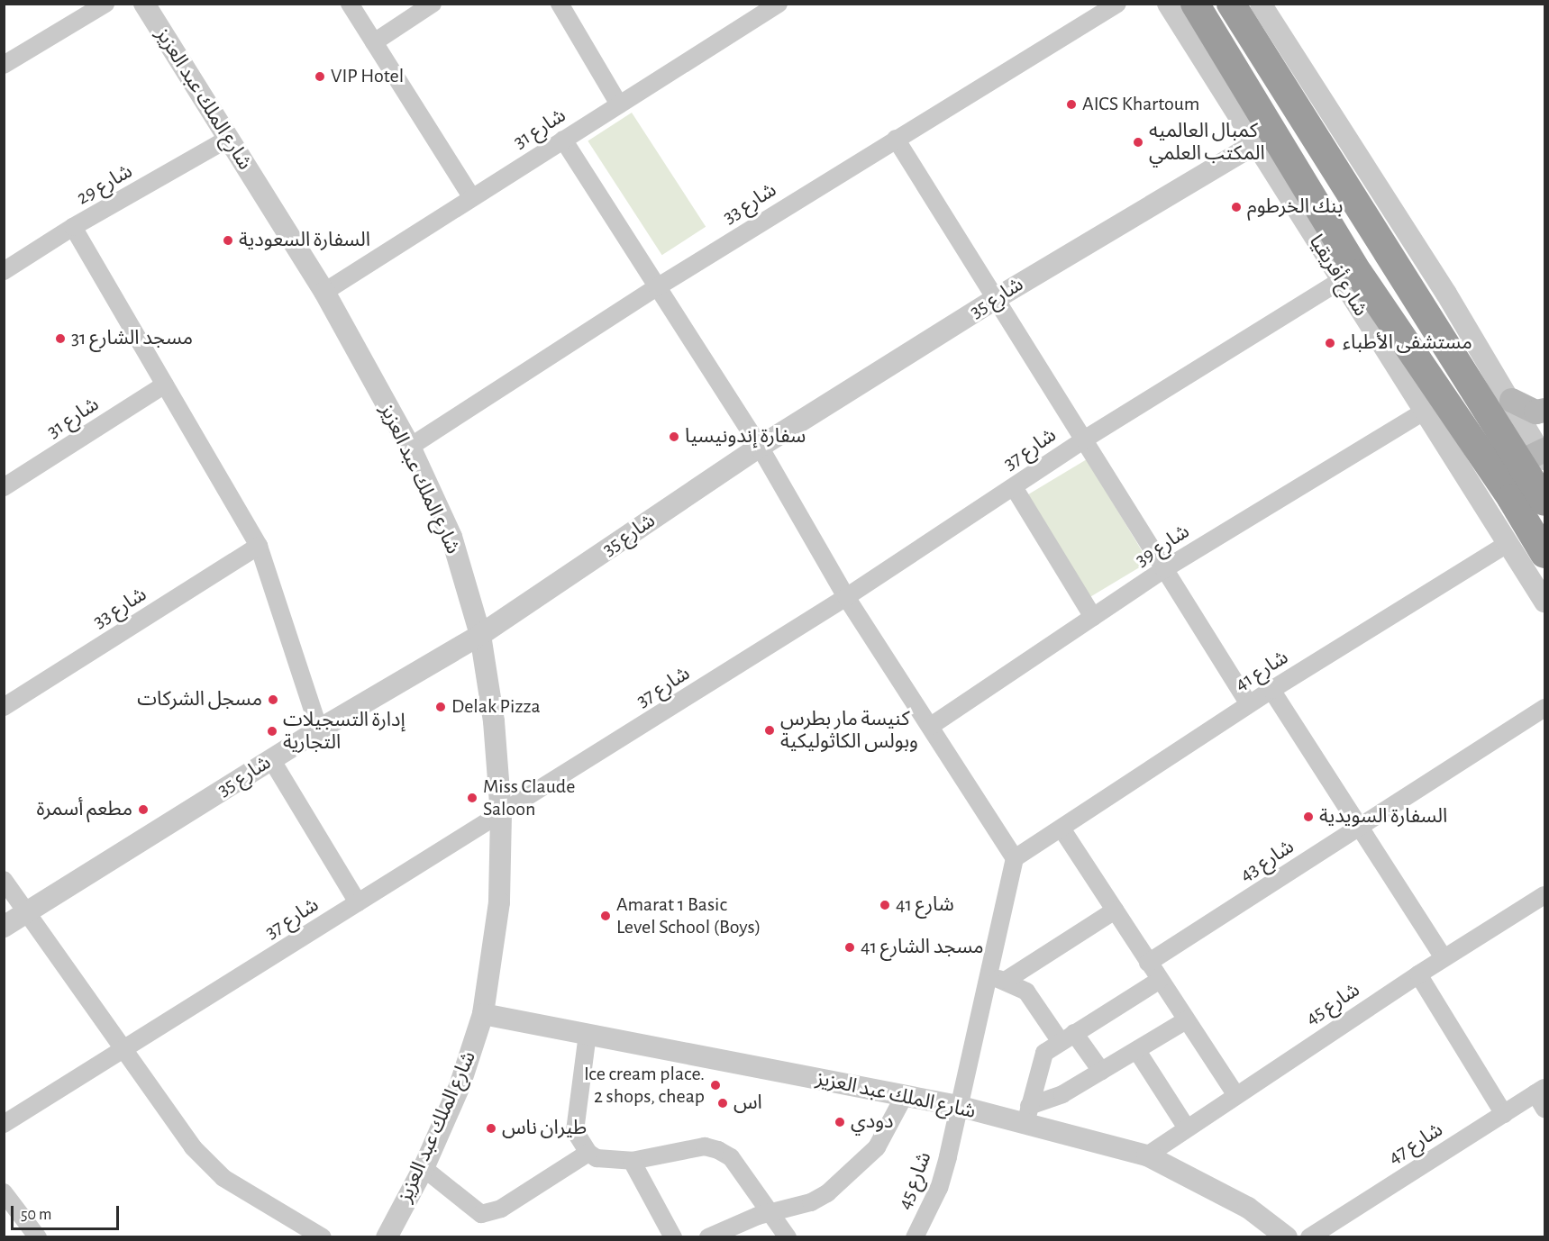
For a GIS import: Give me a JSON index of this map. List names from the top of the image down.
{
  "streets": {
    "highway": ["شارع أفريقيا"],
    "street": [
      "شارع الملك عبد العزيز",
      "شارع 31",
      "شارع 29",
      "شارع 33",
      "شارع 35",
      "شارع 37",
      "شارع 39",
      "شارع 41",
      "شارع 43",
      "شارع 45",
      "شارع 47"
    ]
  },
  "crossings": [
    ["شارع الملك عبد العزيز", "شارع 31"],
    ["شارع الملك عبد العزيز", "شارع 29"],
    ["شارع الملك عبد العزيز", "شارع 33"],
    ["شارع الملك عبد العزيز", "شارع 35"],
    ["شارع الملك عبد العزيز", "شارع 37"],
    ["شارع الملك عبد العزيز", "شارع 45"],
    ["شارع أفريقيا", "شارع 35"],
    ["شارع أفريقيا", "شارع 37"],
    ["شارع أفريقيا", "شارع 39"],
    ["شارع أفريقيا", "شارع 41"],
    ["شارع 41", "شارع 45"]
  ],
  "places": [
    "VIP Hotel",
    "AICS Khartoum",
    "كمبال العالميه المكتب العلمي",
    "بنك الخرطوم",
    "السفارة السعودية",
    "مسجد الشارع 31",
    "مستشفی الأطباء",
    "سفارة إندونيسيا",
    "مسجل الشركات",
    "Delak Pizza",
    "كنيسة مار بطرس وبولس الكاثوليكية",
    "إدارة التسجيلات التجارية",
    "Miss Claude Saloon",
    "مطعم أسمرة",
    "السفارة السويدية",
    "شارع 41",
    "Amarat 1 Basic Level School (Boys)",
    "مسجد الشارع 41",
    "Ice cream place. 2 shops, cheap",
    "اس",
    "دودي",
    "طيران ناس"
  ],
  "scale_bar": "50 m"
}
